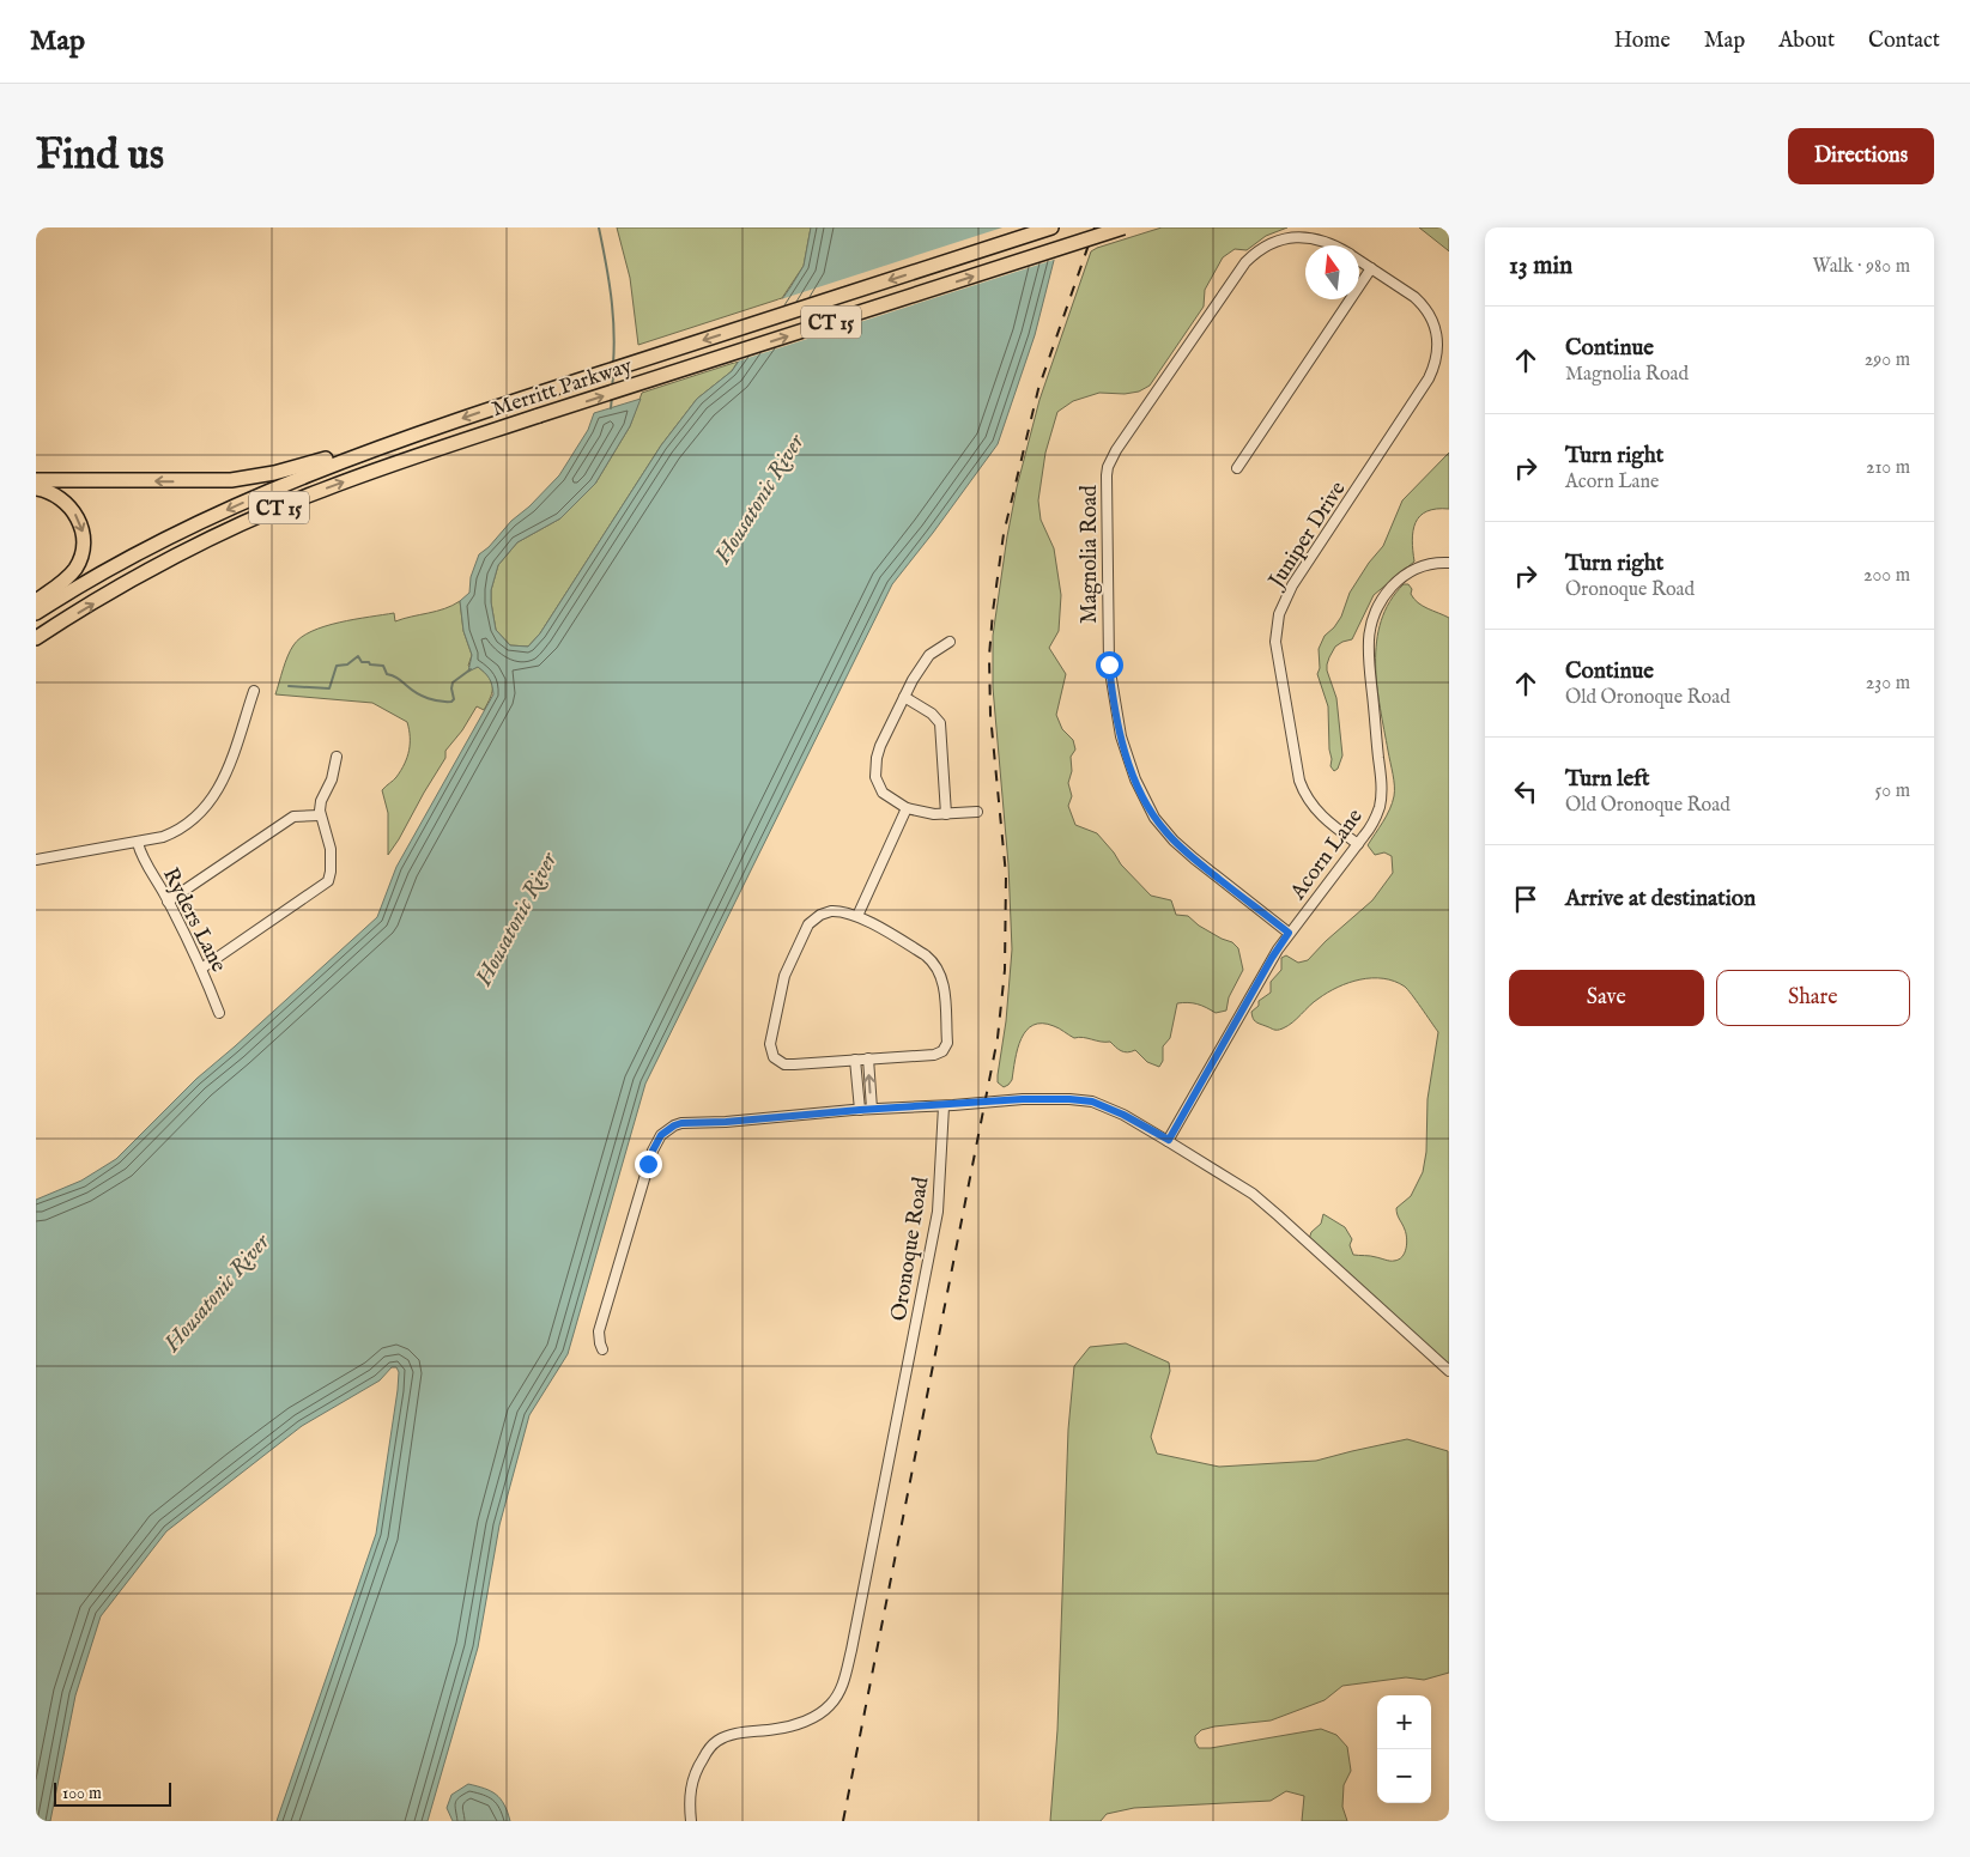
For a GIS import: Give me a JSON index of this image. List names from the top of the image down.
{
  "streets": {
    "highway": ["CT 15", "Merritt Parkway"],
    "street": [
      "Juniper Drive",
      "Magnolia Road",
      "Acorn Lane",
      "Ryders Lane",
      "Oronoque Road"
    ]
  },
  "crossings": [
    ["Juniper Drive", "Magnolia Road"],
    ["Juniper Drive", "Acorn Lane"],
    ["Magnolia Road", "Acorn Lane"]
  ],
  "water": ["Housatonic River"],
  "scale_bar": "100 m",
  "north": "top",
  "page": {
    "header": "Map",
    "nav": [
      "Home",
      "Map",
      "About",
      "Contact"
    ],
    "buttons": [
      "Directions",
      ["Save", "Share"]
    ],
    "title": "Find us",
    "heading": ["13 min", "Walk · 980 m"],
    "list": [
      ["Continue", "Magnolia Road", "290 m"],
      ["Turn right", "Acorn Lane", "210 m"],
      ["Turn right", "Oronoque Road", "200 m"],
      ["Continue", "Old Oronoque Road", "230 m"],
      ["Turn left", "Old Oronoque Road", "50 m"],
      "Arrive at destination"
    ],
    "map_buttons": ["+", "−"],
    "scale": "100 m"
  }
}
